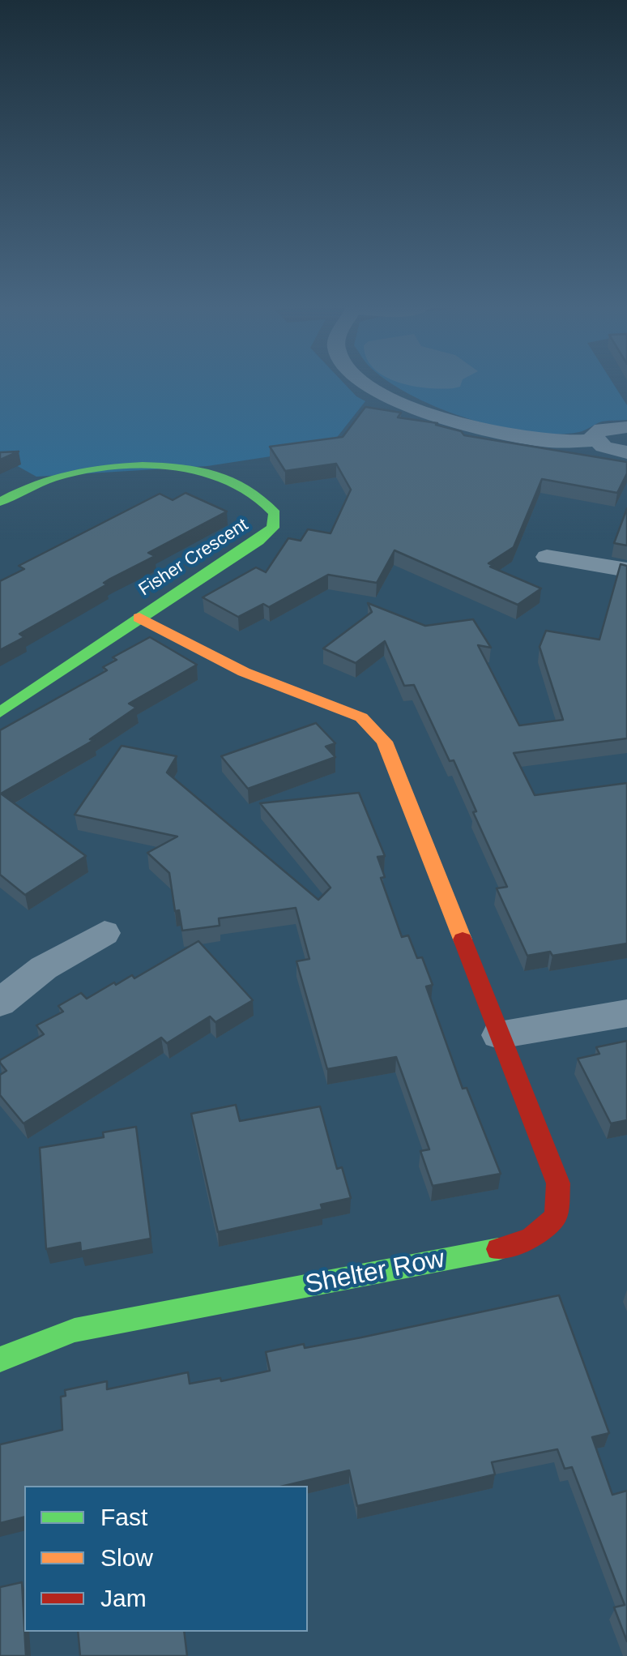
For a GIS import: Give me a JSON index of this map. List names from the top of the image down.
{
  "streets": {
    "street": ["Fisher Crescent", "Shelter Row"]
  },
  "crossings": [
    ["Fisher Crescent", "Shelter Row"]
  ],
  "legend": ["Fast", "Slow", "Jam"]
}
